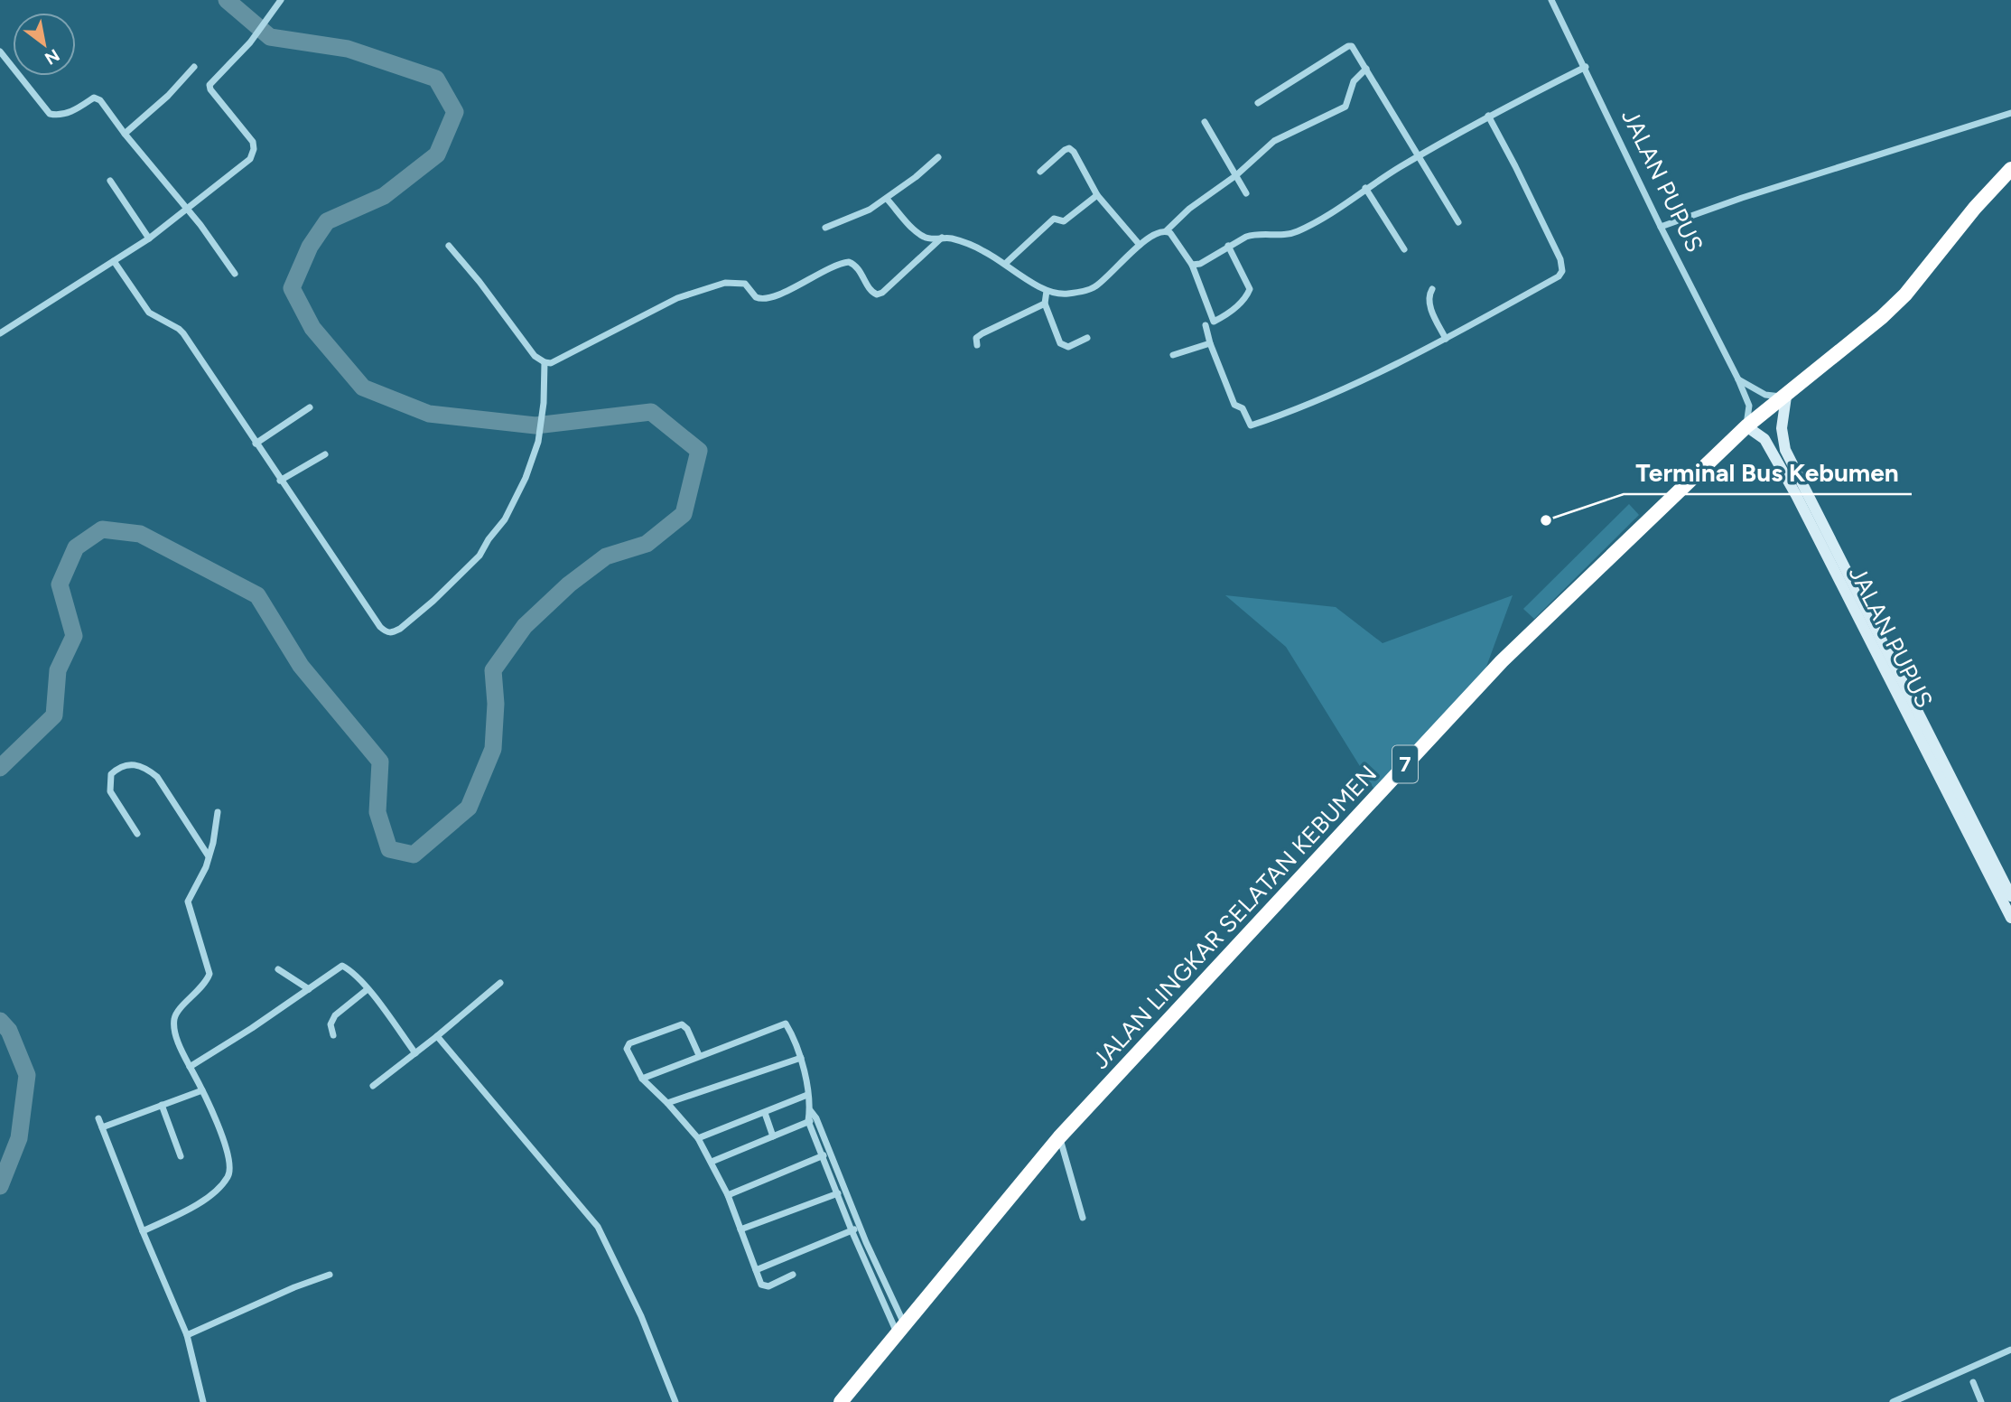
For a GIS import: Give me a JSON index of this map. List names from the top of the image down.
{
  "streets": {
    "highway": ["7", "JALAN LINGKAR SELATAN KEBUMEN"],
    "street": ["JALAN PUPUS"]
  },
  "crossings": [
    ["JALAN PUPUS", "JALAN LINGKAR SELATAN KEBUMEN"]
  ],
  "places": ["Terminal Bus Kebumen"],
  "north": "bottom right"
}
